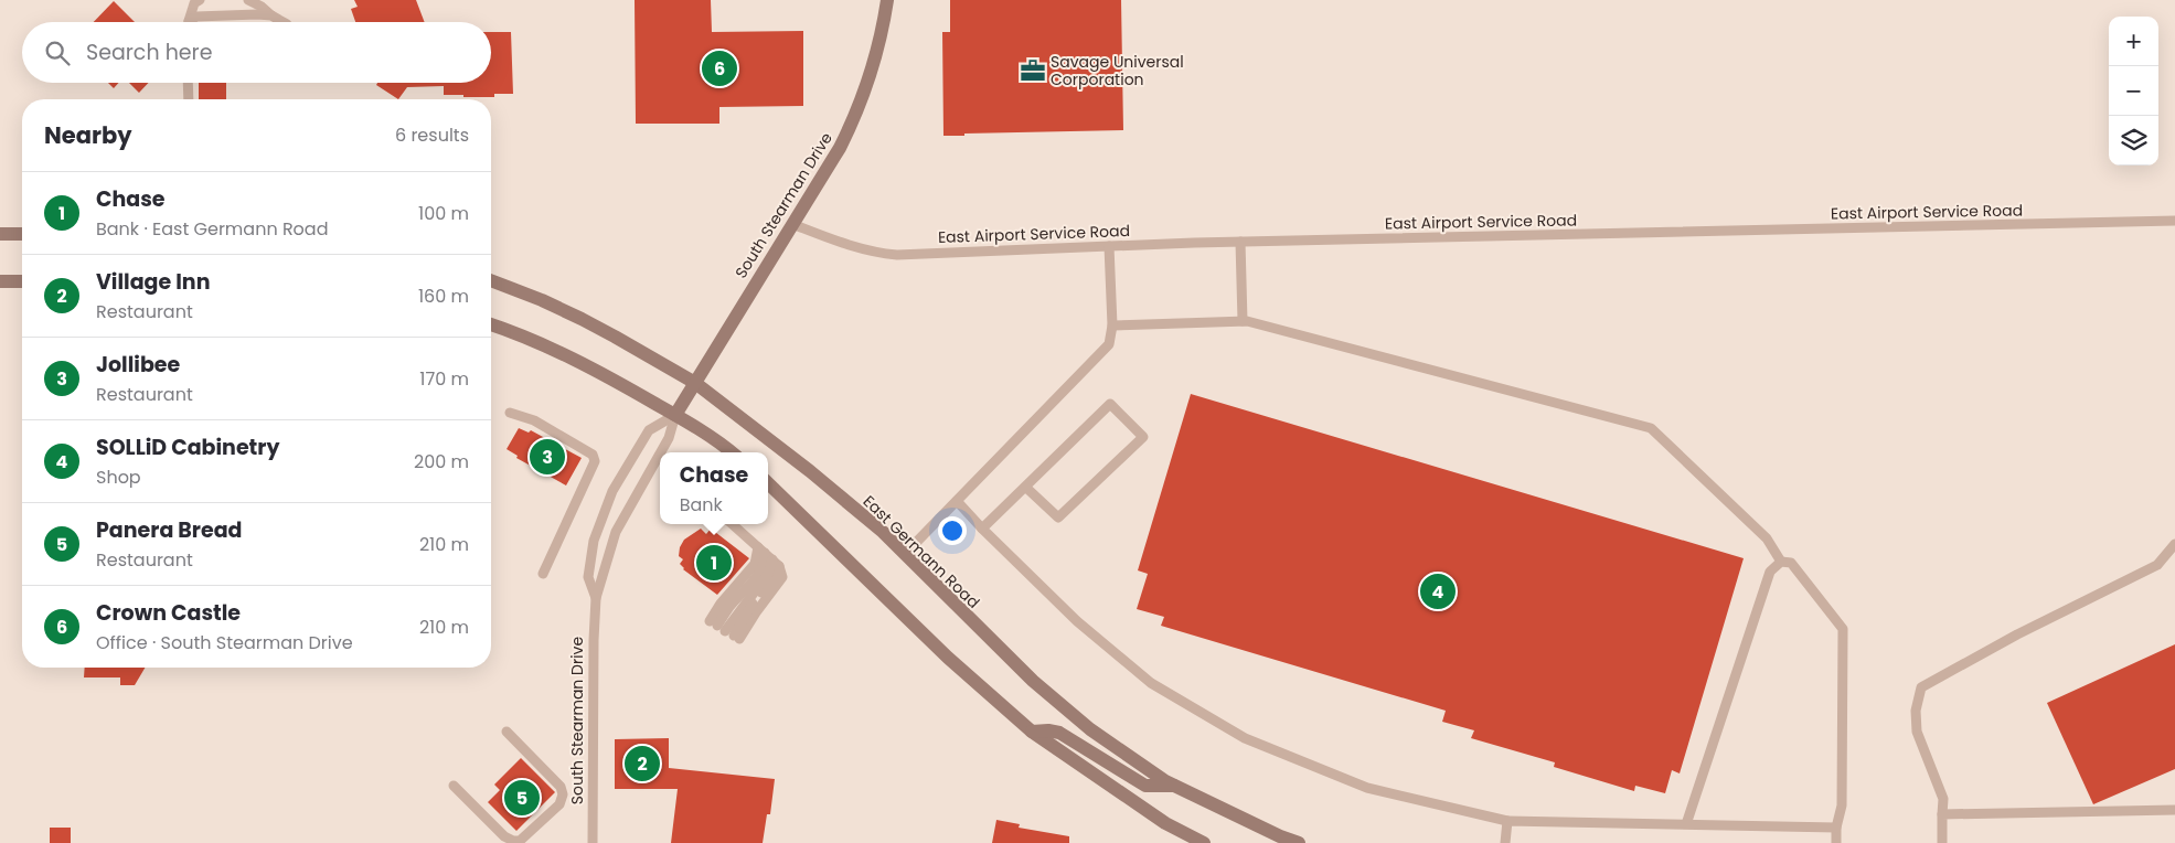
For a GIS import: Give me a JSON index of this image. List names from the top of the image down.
{
  "streets": {
    "main road": ["South Stearman Drive", "East Germann Road"],
    "lane": ["East Airport Service Road"]
  },
  "crossings": [
    ["South Stearman Drive", "East Airport Service Road"],
    ["South Stearman Drive", "East Germann Road"]
  ],
  "places": {
    "office": ["Savage Universal Corporation"]
  },
  "page": {
    "map_buttons": ["+", "−"],
    "search": "Search here",
    "pins": [
      "6",
      "3",
      "1",
      "4",
      "2",
      "5"
    ],
    "heading": ["Nearby", "6 results"],
    "list": [
      {
        "mark": "1",
        "name": "Chase",
        "note": "Bank · East Germann Road",
        "value": "100 m"
      },
      {
        "mark": "2",
        "name": "Village Inn",
        "note": "Restaurant",
        "value": "160 m"
      },
      {
        "mark": "3",
        "name": "Jollibee",
        "note": "Restaurant",
        "value": "170 m"
      },
      {
        "mark": "4",
        "name": "SOLLiD Cabinetry",
        "note": "Shop",
        "value": "200 m"
      },
      {
        "mark": "5",
        "name": "Panera Bread",
        "note": "Restaurant",
        "value": "210 m"
      },
      {
        "mark": "6",
        "name": "Crown Castle",
        "note": "Office · South Stearman Drive",
        "value": "210 m"
      }
    ],
    "popup": ["Chase", "Bank"]
  }
}
